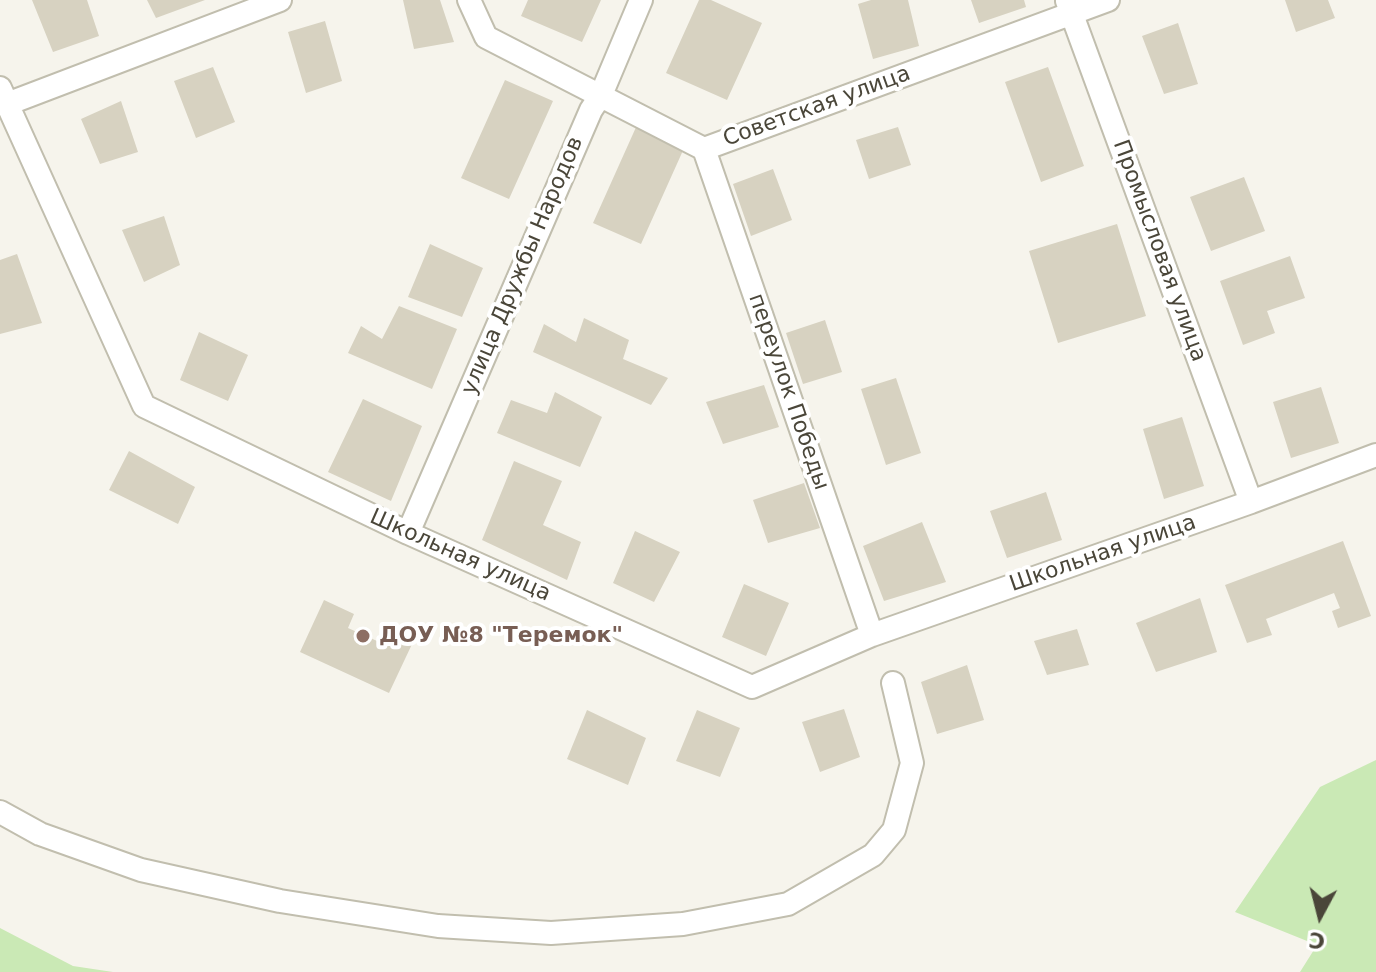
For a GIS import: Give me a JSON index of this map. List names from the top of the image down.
{
  "streets": {
    "street": [
      "Советская улица",
      "Промысловая улица",
      "улица Дружбы Народов",
      "переулок Победы",
      "Школьная улица"
    ]
  },
  "crossings": [
    ["Советская улица", "Промысловая улица"],
    ["Советская улица", "улица Дружбы Народов"],
    ["Советская улица", "переулок Победы"],
    ["Промысловая улица", "Школьная улица"],
    ["улица Дружбы Народов", "Школьная улица"],
    ["переулок Победы", "Школьная улица"]
  ],
  "places": ["ДОУ №8 \"Теремок\""],
  "north": "bottom"
}
